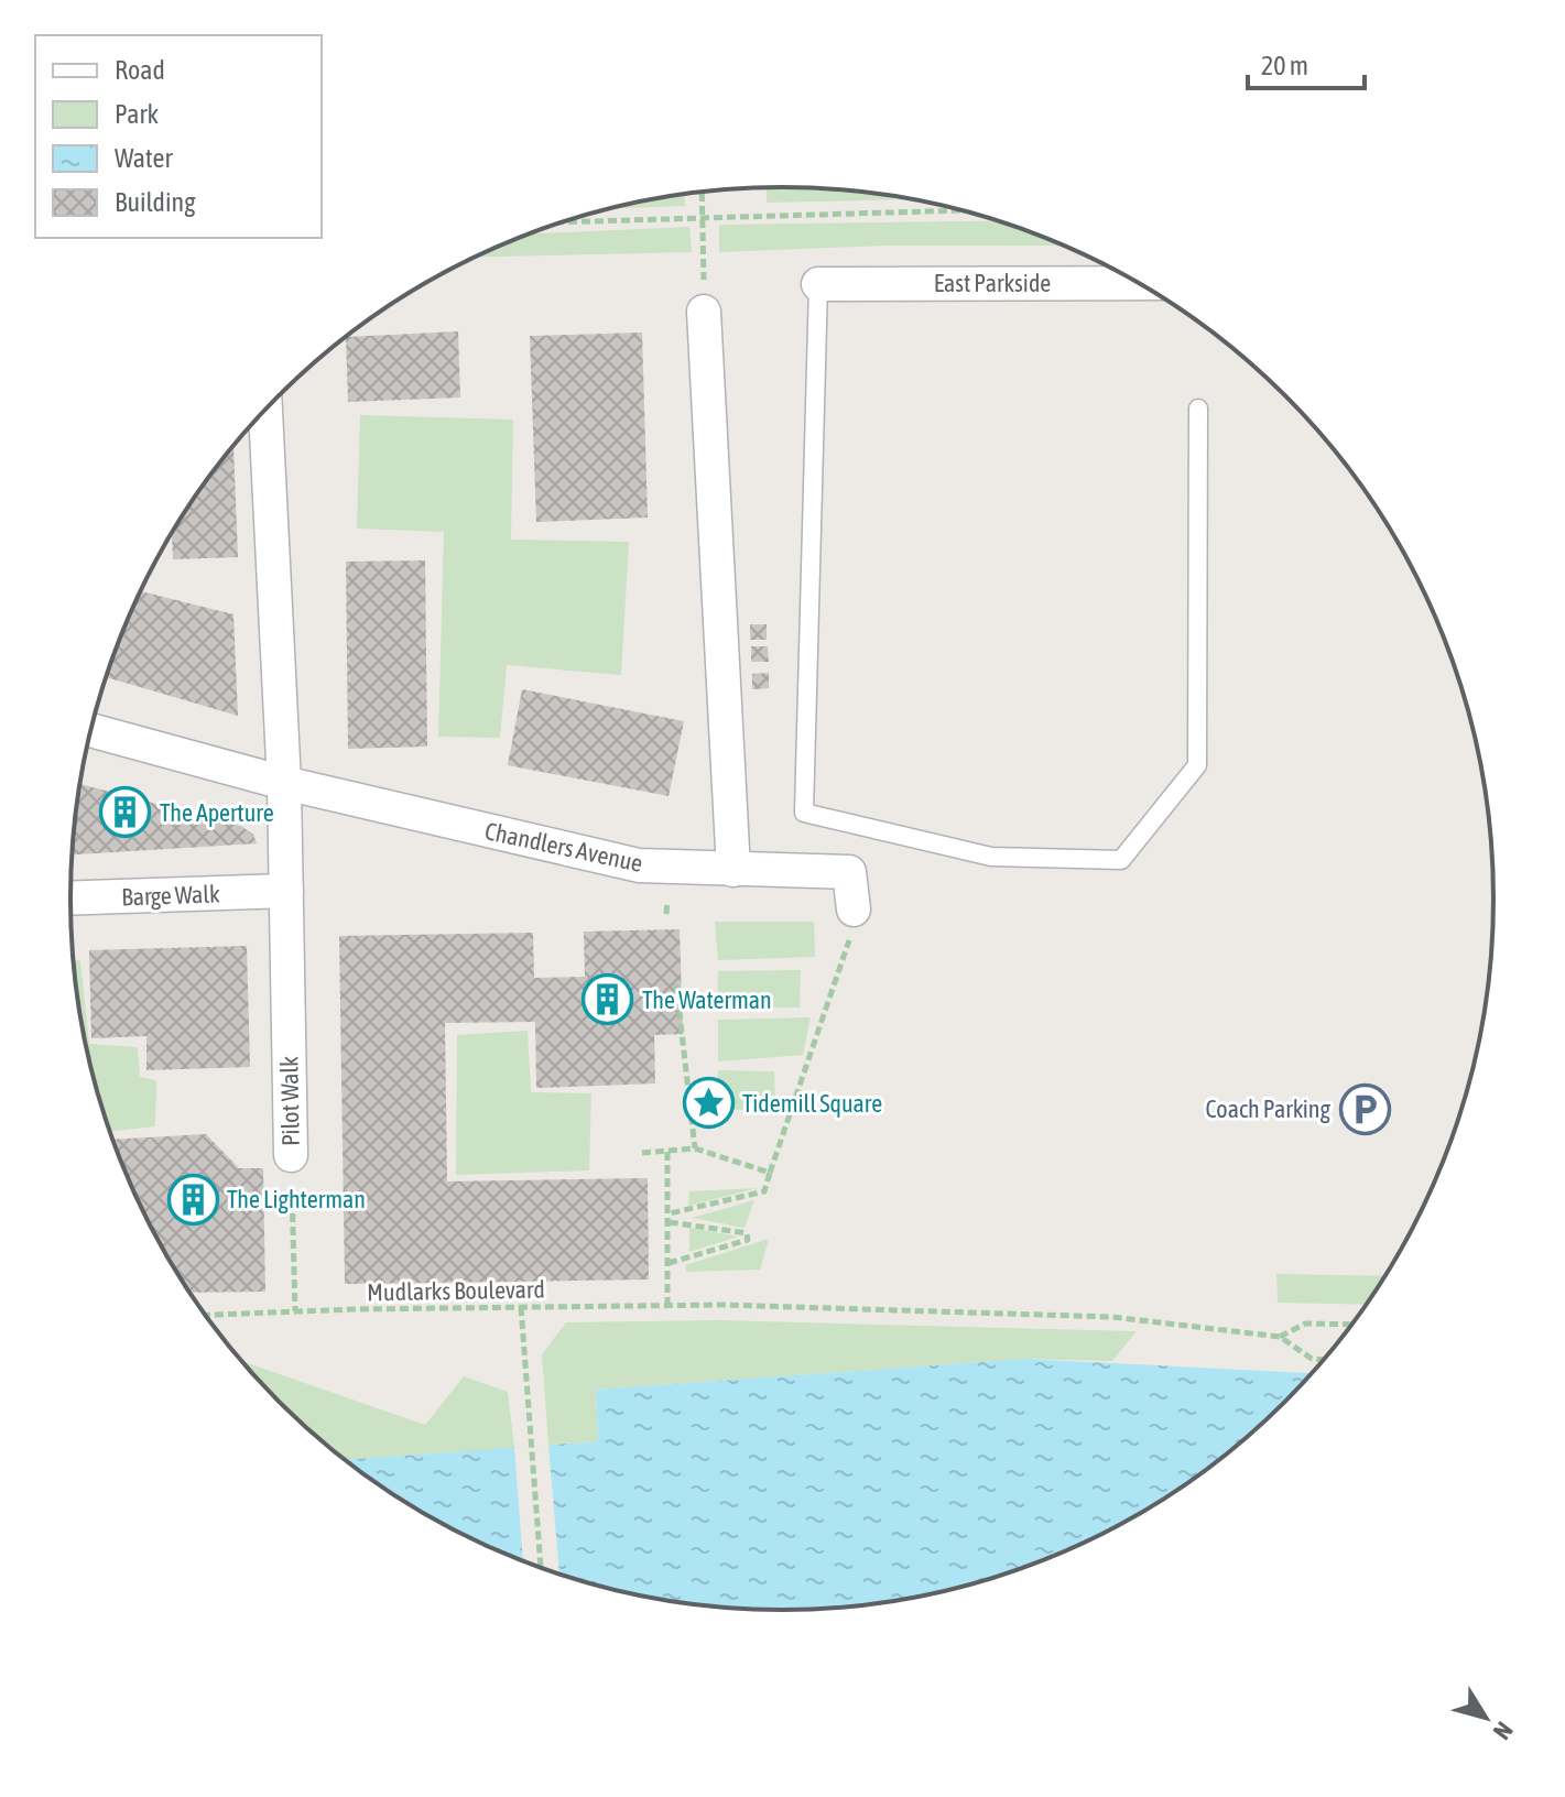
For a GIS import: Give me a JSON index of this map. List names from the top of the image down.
{
  "streets": {
    "street": [
      "East Parkside",
      "Chandlers Avenue",
      "Barge Walk",
      "Pilot Walk"
    ],
    "path": ["Mudlarks Boulevard"]
  },
  "crossings": [
    ["Barge Walk", "Pilot Walk"],
    ["Pilot Walk", "Mudlarks Boulevard"]
  ],
  "places": {
    "building": ["The Aperture", "The Waterman", "The Lighterman"],
    "place": ["Tidemill Square"],
    "parking": ["Coach Parking"]
  },
  "legend": [
    "Road",
    "Park",
    "Water",
    "Building"
  ],
  "scale_bar": "20 m",
  "north": "bottom right"
}
